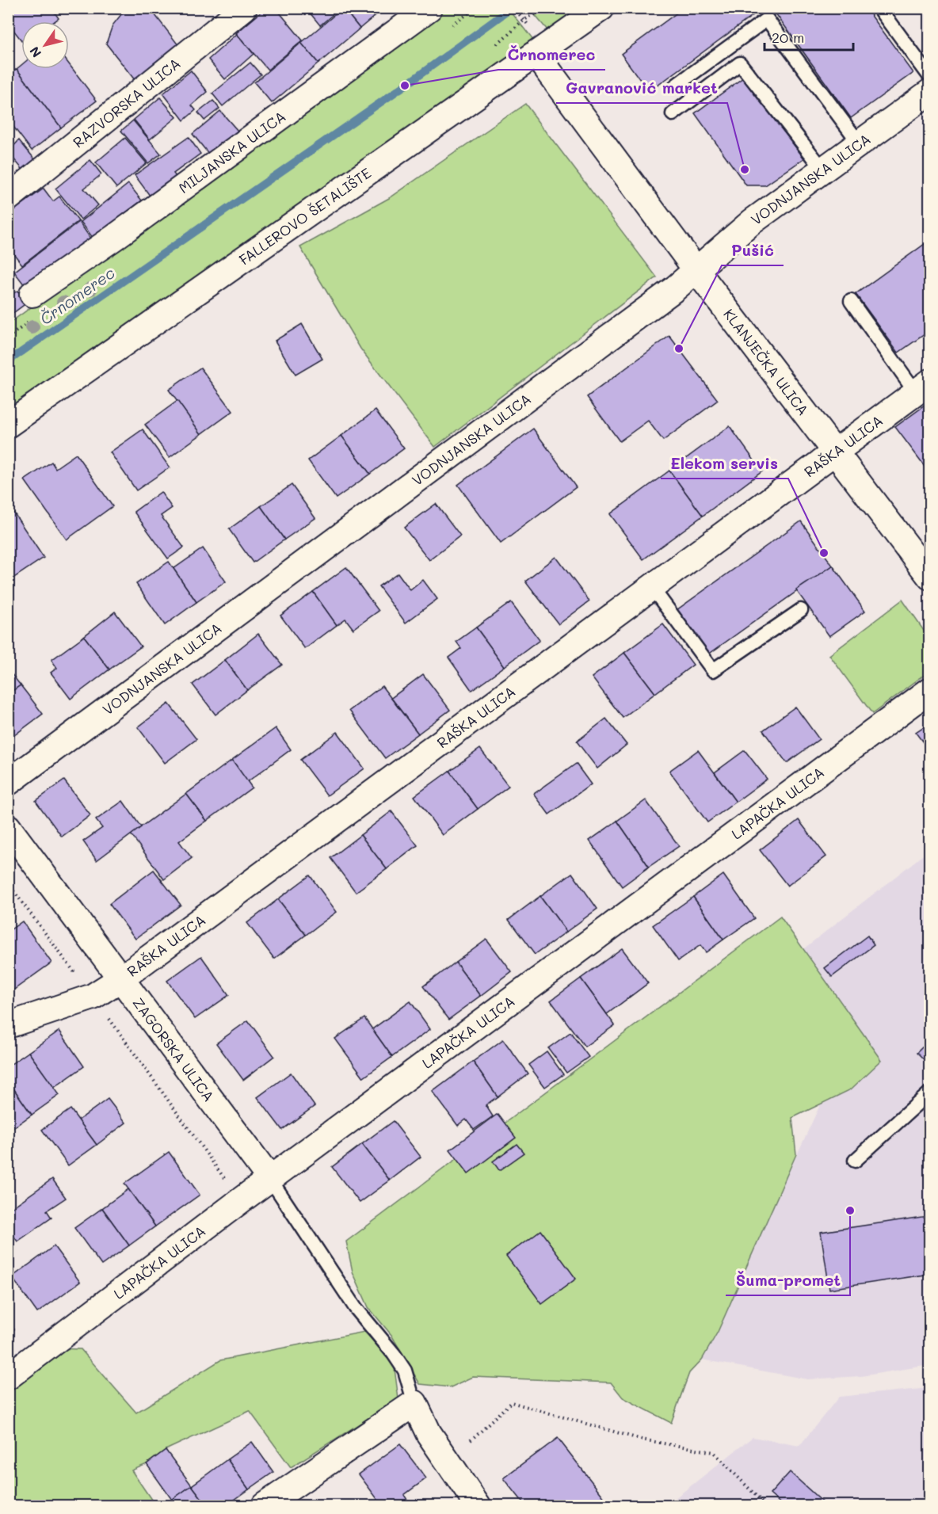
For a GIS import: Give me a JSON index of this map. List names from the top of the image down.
{
  "streets": {
    "street": [
      "RAZVORSKA ULICA",
      "MILJANSKA ULICA",
      "VODNJANSKA ULICA",
      "FALLEROVO ŠETALIŠTE",
      "KLANJEČKA ULICA",
      "RAŠKA ULICA",
      "LAPAČKA ULICA",
      "ZAGORSKA ULICA"
    ]
  },
  "crossings": [
    ["VODNJANSKA ULICA", "KLANJEČKA ULICA"],
    ["FALLEROVO ŠETALIŠTE", "KLANJEČKA ULICA"],
    ["KLANJEČKA ULICA", "RAŠKA ULICA"],
    ["RAŠKA ULICA", "ZAGORSKA ULICA"],
    ["LAPAČKA ULICA", "ZAGORSKA ULICA"]
  ],
  "water": ["Črnomerec"],
  "places": [
    "Črnomerec",
    "Gavranović market",
    "Pušić",
    "Elekom servis",
    "Šuma-promet"
  ],
  "scale_bar": "20 m",
  "north": "bottom left"
}
